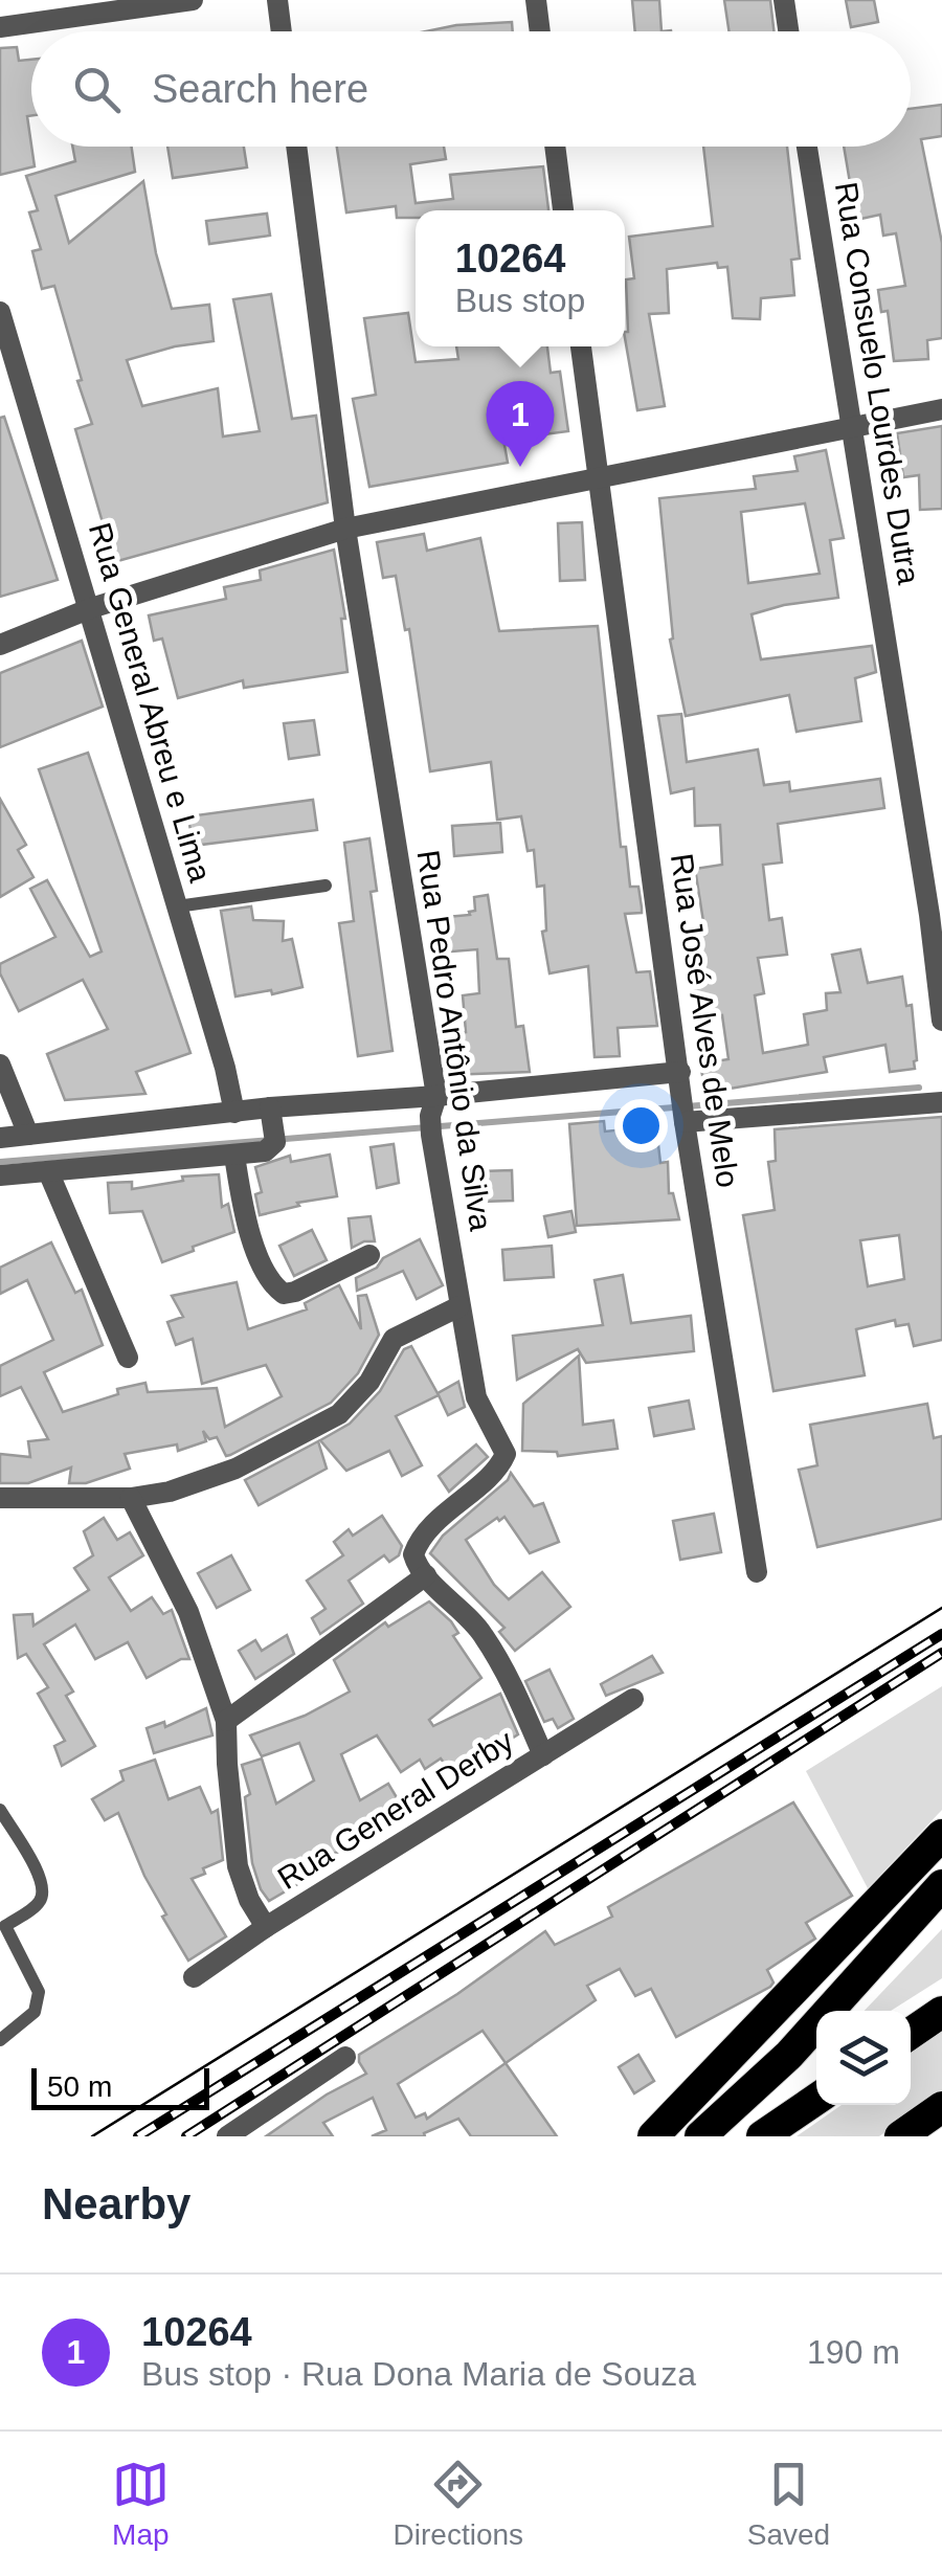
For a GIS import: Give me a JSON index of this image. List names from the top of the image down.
{
  "streets": {
    "street": [
      "Rua Consuelo Lourdes Dutra",
      "Rua General Abreu e Lima",
      "Rua José Alves de Melo",
      "Rua Pedro Antônio da Silva",
      "Rua General Derby"
    ]
  },
  "scale_bar": "50 m",
  "page": {
    "search": "Search here",
    "popup": ["10264", "Bus stop"],
    "pins": "1",
    "scale": "50 m",
    "heading": "Nearby",
    "list": [
      {
        "mark": "1",
        "name": "10264",
        "note": "Bus stop · Rua Dona Maria de Souza",
        "value": "190 m"
      }
    ],
    "nav": ["Map", "Directions", "Saved"]
  }
}
